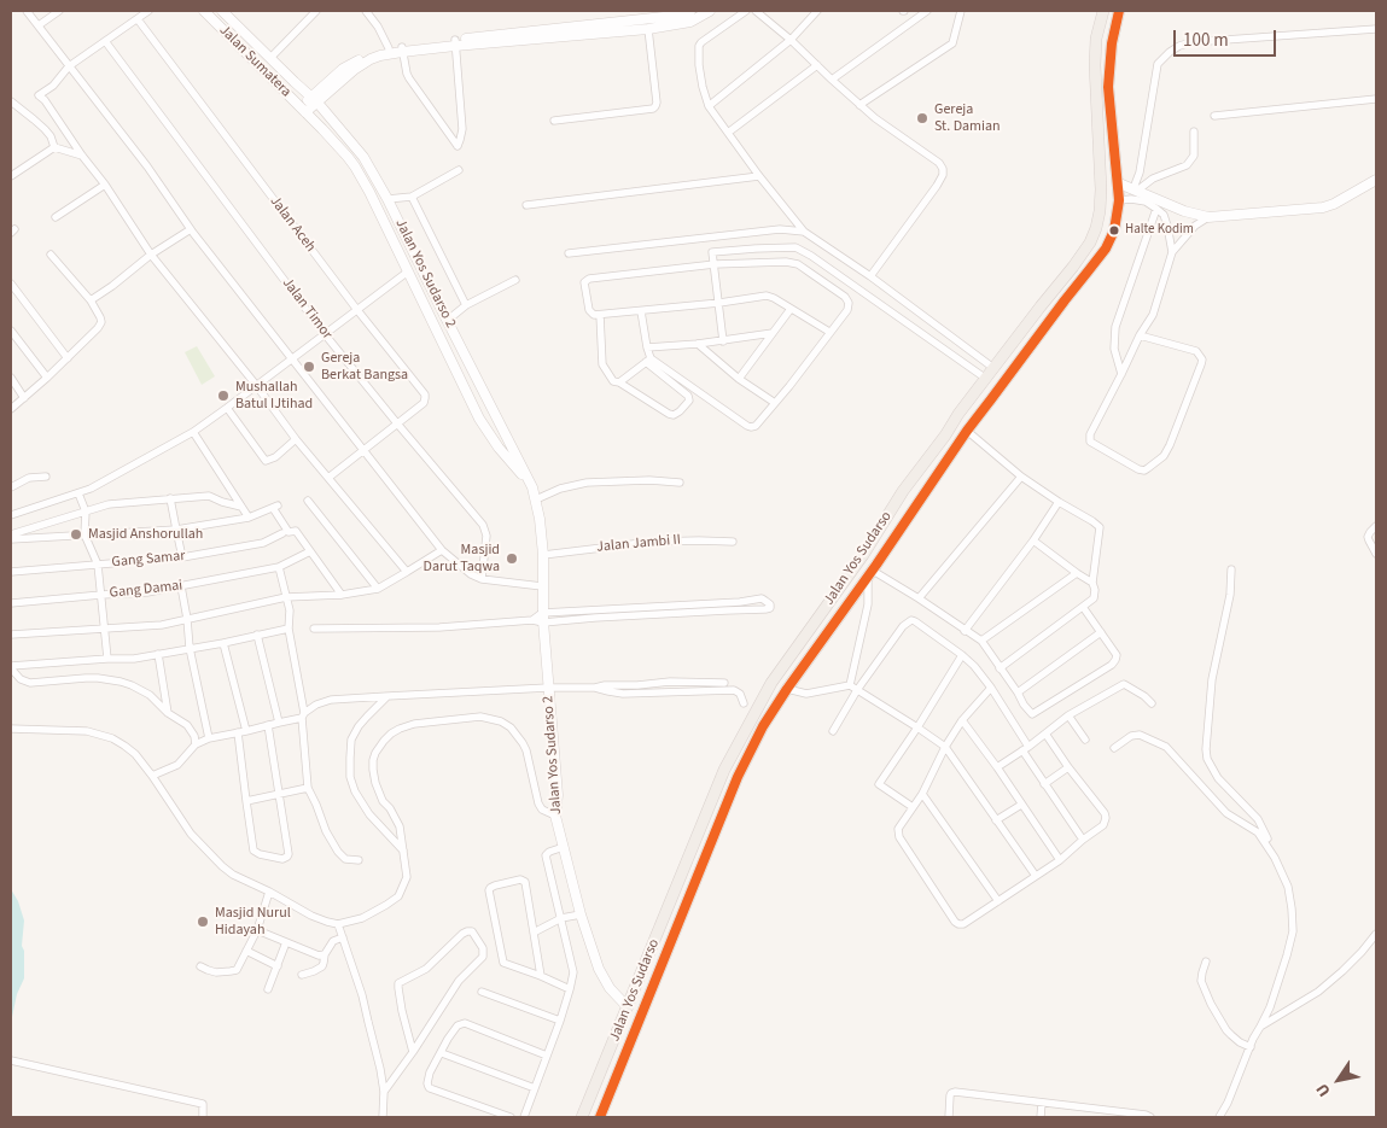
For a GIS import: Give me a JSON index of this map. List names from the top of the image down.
{
  "streets": {
    "main road": ["Jalan Sumatera", "Jalan Yos Sudarso 2", "Jalan Yos Sudarso"],
    "street": [
      "Jalan Aceh",
      "Jalan Timor",
      "Jalan Jambi II",
      "Gang Samar",
      "Gang Damai"
    ]
  },
  "crossings": [
    ["Jalan Sumatera", "Jalan Yos Sudarso 2"],
    ["Jalan Aceh", "Jalan Timor"],
    ["Jalan Yos Sudarso 2", "Jalan Jambi II"],
    ["Jalan Yos Sudarso 2", "Jalan Yos Sudarso"]
  ],
  "places": [
    "Gereja St. Damian",
    "Halte Kodim",
    "Gereja Berkat Bangsa",
    "Mushallah Batul IJtihad",
    "Masjid Anshorullah",
    "Masjid Darut Taqwa",
    "Masjid Nurul Hidayah"
  ],
  "scale_bar": "100 m",
  "north": "bottom left"
}
